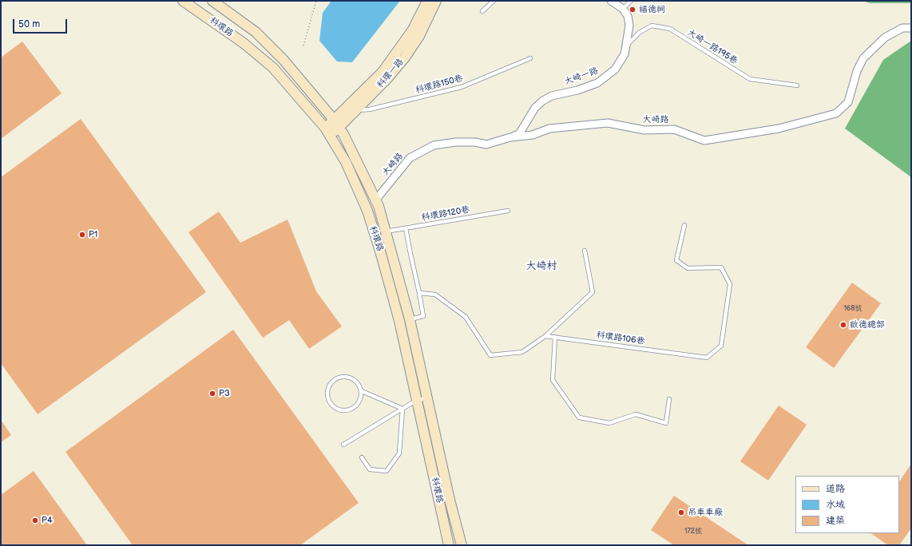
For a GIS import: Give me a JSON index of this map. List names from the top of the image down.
{
  "streets": {
    "street": [
      "科環路",
      "科環一路",
      "大崎一路",
      "大崎路"
    ],
    "lane": [
      "大崎一路195巷",
      "科環路150巷",
      "科環路120巷",
      "科環路106巷"
    ]
  },
  "crossings": [
    ["科環路", "科環一路"],
    ["科環路", "大崎路"],
    ["科環路", "科環路120巷"],
    ["大崎一路195巷", "大崎一路"],
    ["科環一路", "科環路150巷"],
    ["大崎一路", "大崎路"]
  ],
  "districts": ["大崎村"],
  "places": [
    "福德祠",
    "P1",
    "啟德總部",
    "P3",
    "吊車車廠",
    "P4"
  ],
  "house_numbers": ["168號", "172號"],
  "legend": ["道路", "水域", "建築"],
  "scale_bar": "50 m"
}
